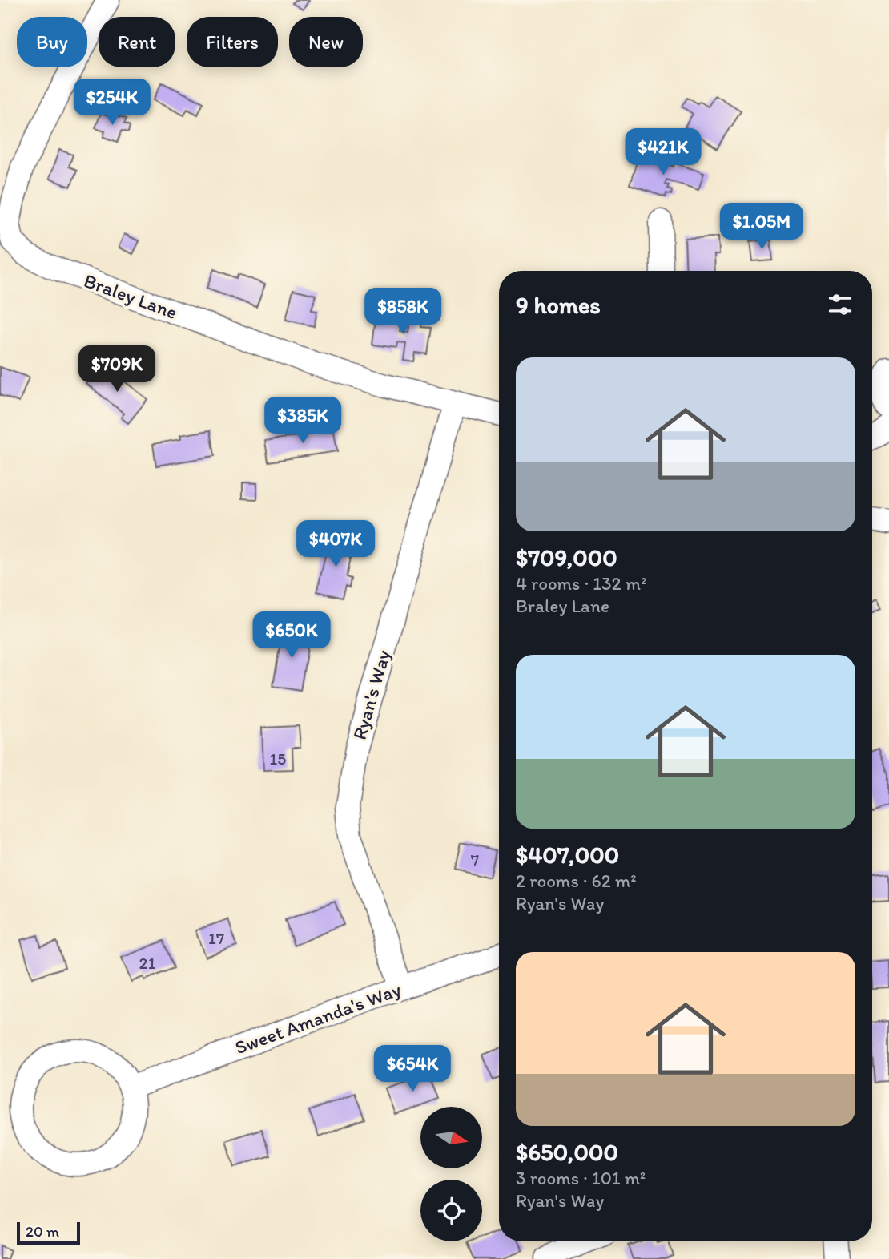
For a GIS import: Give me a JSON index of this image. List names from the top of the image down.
{
  "streets": {
    "street": ["Braley Lane", "Ryan's Way", "Sweet Amanda's Way"]
  },
  "crossings": [
    ["Braley Lane", "Ryan's Way"],
    ["Ryan's Way", "Sweet Amanda's Way"]
  ],
  "house_numbers": [
    "15",
    "7",
    "17",
    "21"
  ],
  "scale_bar": "20 m",
  "north": "right",
  "page": {
    "chip": [
      "Buy",
      "Rent",
      "Filters",
      "New"
    ],
    "price": [
      "$254K",
      "$421K",
      "$1.05M",
      "$858K",
      "$709K",
      "$385K",
      "$407K",
      "$650K",
      "$654K"
    ],
    "heading": "9 homes",
    "list": [
      {
        "name": "$709,000",
        "note": "4 rooms · 132 m² · Braley Lane"
      },
      {
        "name": "$407,000",
        "note": "2 rooms · 62 m² · Ryan's Way"
      },
      {
        "name": "$650,000",
        "note": "3 rooms · 101 m² · Ryan's Way"
      }
    ],
    "scale": "20 m"
  }
}
